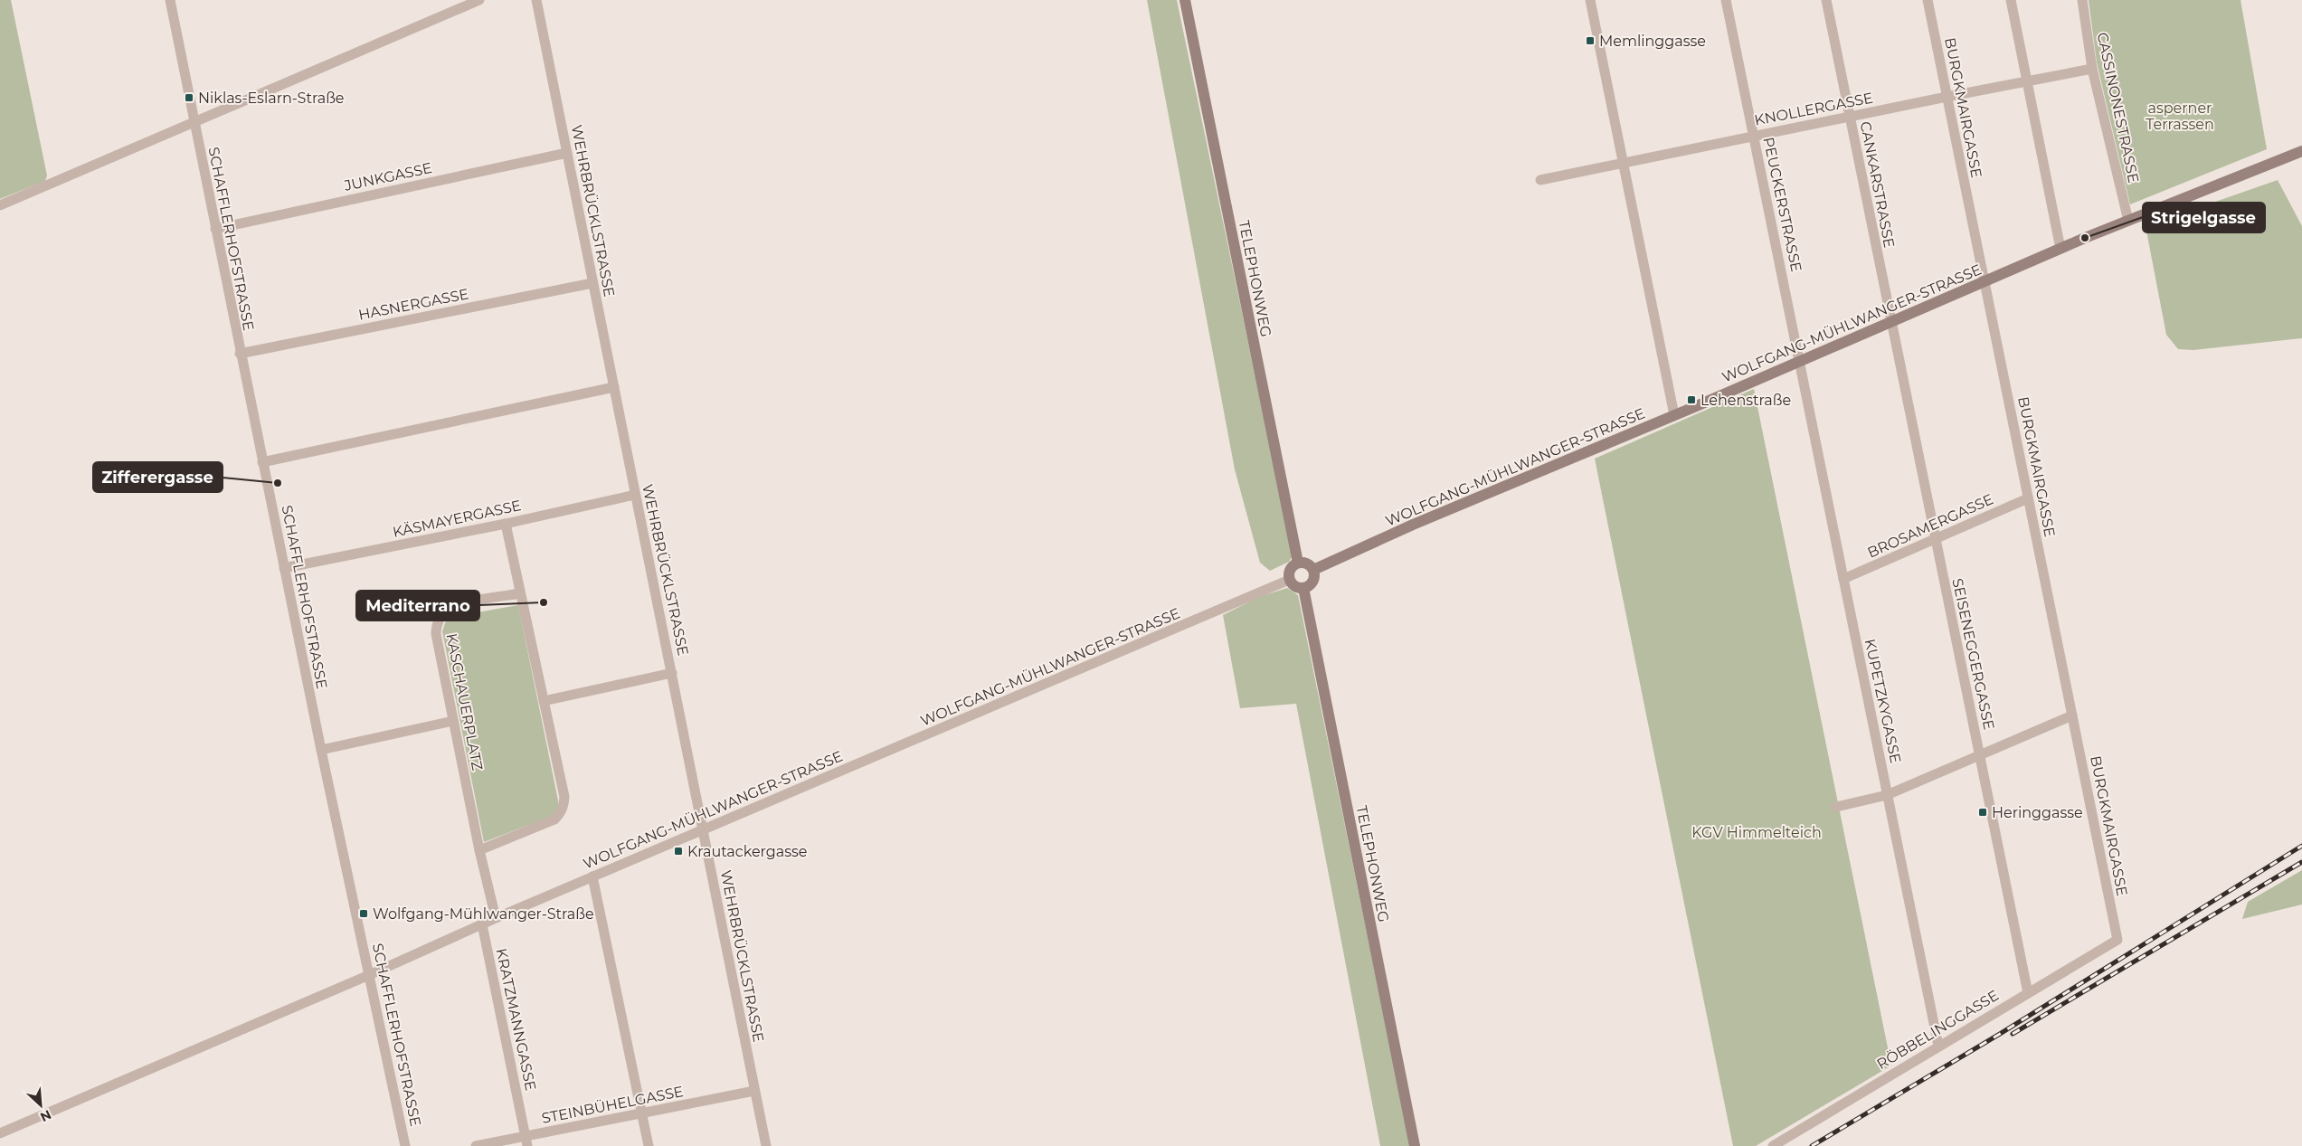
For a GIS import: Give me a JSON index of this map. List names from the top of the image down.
{
  "streets": {
    "street": [
      "BURGKMAIRGASSE",
      "CASSINONESTRASSE",
      "KNOLLERGASSE",
      "JUNKGASSE",
      "CANKARSTRASSE",
      "PEUCKERSTRASSE",
      "WEHRBRÜCKLSTRASSE",
      "SCHAFFLERHOFSTRASSE",
      "TELEPHONWEG",
      "HASNERGASSE",
      "WOLFGANG-MÜHLWANGER-STRASSE",
      "KÄSMAYERGASSE",
      "BROSAMERGASSE",
      "SEISENEGGERGASSE",
      "KUPETZKYGASSE",
      "KASCHAUERPLATZ",
      "KRATZMANNGASSE",
      "RÖBBELINGGASSE",
      "STEINBÜHELGASSE"
    ]
  },
  "crossings": [
    ["BURGKMAIRGASSE", "KNOLLERGASSE"],
    ["BURGKMAIRGASSE", "WOLFGANG-MÜHLWANGER-STRASSE"],
    ["BURGKMAIRGASSE", "BROSAMERGASSE"],
    ["BURGKMAIRGASSE", "RÖBBELINGGASSE"],
    ["CASSINONESTRASSE", "KNOLLERGASSE"],
    ["CASSINONESTRASSE", "WOLFGANG-MÜHLWANGER-STRASSE"],
    ["KNOLLERGASSE", "CANKARSTRASSE"],
    ["KNOLLERGASSE", "PEUCKERSTRASSE"],
    ["JUNKGASSE", "WEHRBRÜCKLSTRASSE"],
    ["JUNKGASSE", "SCHAFFLERHOFSTRASSE"],
    ["CANKARSTRASSE", "WOLFGANG-MÜHLWANGER-STRASSE"],
    ["CANKARSTRASSE", "SEISENEGGERGASSE"],
    ["PEUCKERSTRASSE", "WOLFGANG-MÜHLWANGER-STRASSE"],
    ["PEUCKERSTRASSE", "KUPETZKYGASSE"],
    ["WEHRBRÜCKLSTRASSE", "HASNERGASSE"],
    ["WEHRBRÜCKLSTRASSE", "WOLFGANG-MÜHLWANGER-STRASSE"],
    ["WEHRBRÜCKLSTRASSE", "KÄSMAYERGASSE"],
    ["WEHRBRÜCKLSTRASSE", "STEINBÜHELGASSE"],
    ["SCHAFFLERHOFSTRASSE", "HASNERGASSE"],
    ["SCHAFFLERHOFSTRASSE", "WOLFGANG-MÜHLWANGER-STRASSE"],
    ["SCHAFFLERHOFSTRASSE", "KÄSMAYERGASSE"],
    ["TELEPHONWEG", "WOLFGANG-MÜHLWANGER-STRASSE"],
    ["WOLFGANG-MÜHLWANGER-STRASSE", "SEISENEGGERGASSE"],
    ["WOLFGANG-MÜHLWANGER-STRASSE", "KUPETZKYGASSE"],
    ["WOLFGANG-MÜHLWANGER-STRASSE", "KASCHAUERPLATZ"],
    ["WOLFGANG-MÜHLWANGER-STRASSE", "KRATZMANNGASSE"],
    ["BROSAMERGASSE", "SEISENEGGERGASSE"],
    ["BROSAMERGASSE", "KUPETZKYGASSE"],
    ["SEISENEGGERGASSE", "RÖBBELINGGASSE"],
    ["KUPETZKYGASSE", "RÖBBELINGGASSE"],
    ["KRATZMANNGASSE", "STEINBÜHELGASSE"]
  ],
  "parks": ["asperner Terrassen", "KGV Himmelteich"],
  "places": {
    "transit": [
      "Memlinggasse",
      "Niklas-Eslarn-Straße",
      "Lehenstraße",
      "Heringgasse",
      "Krautackergasse",
      "Wolfgang-Mühlwanger-Straße"
    ],
    "other": ["Strigelgasse", "Zifferergasse", "Mediterrano"]
  },
  "north": "bottom right"
}
